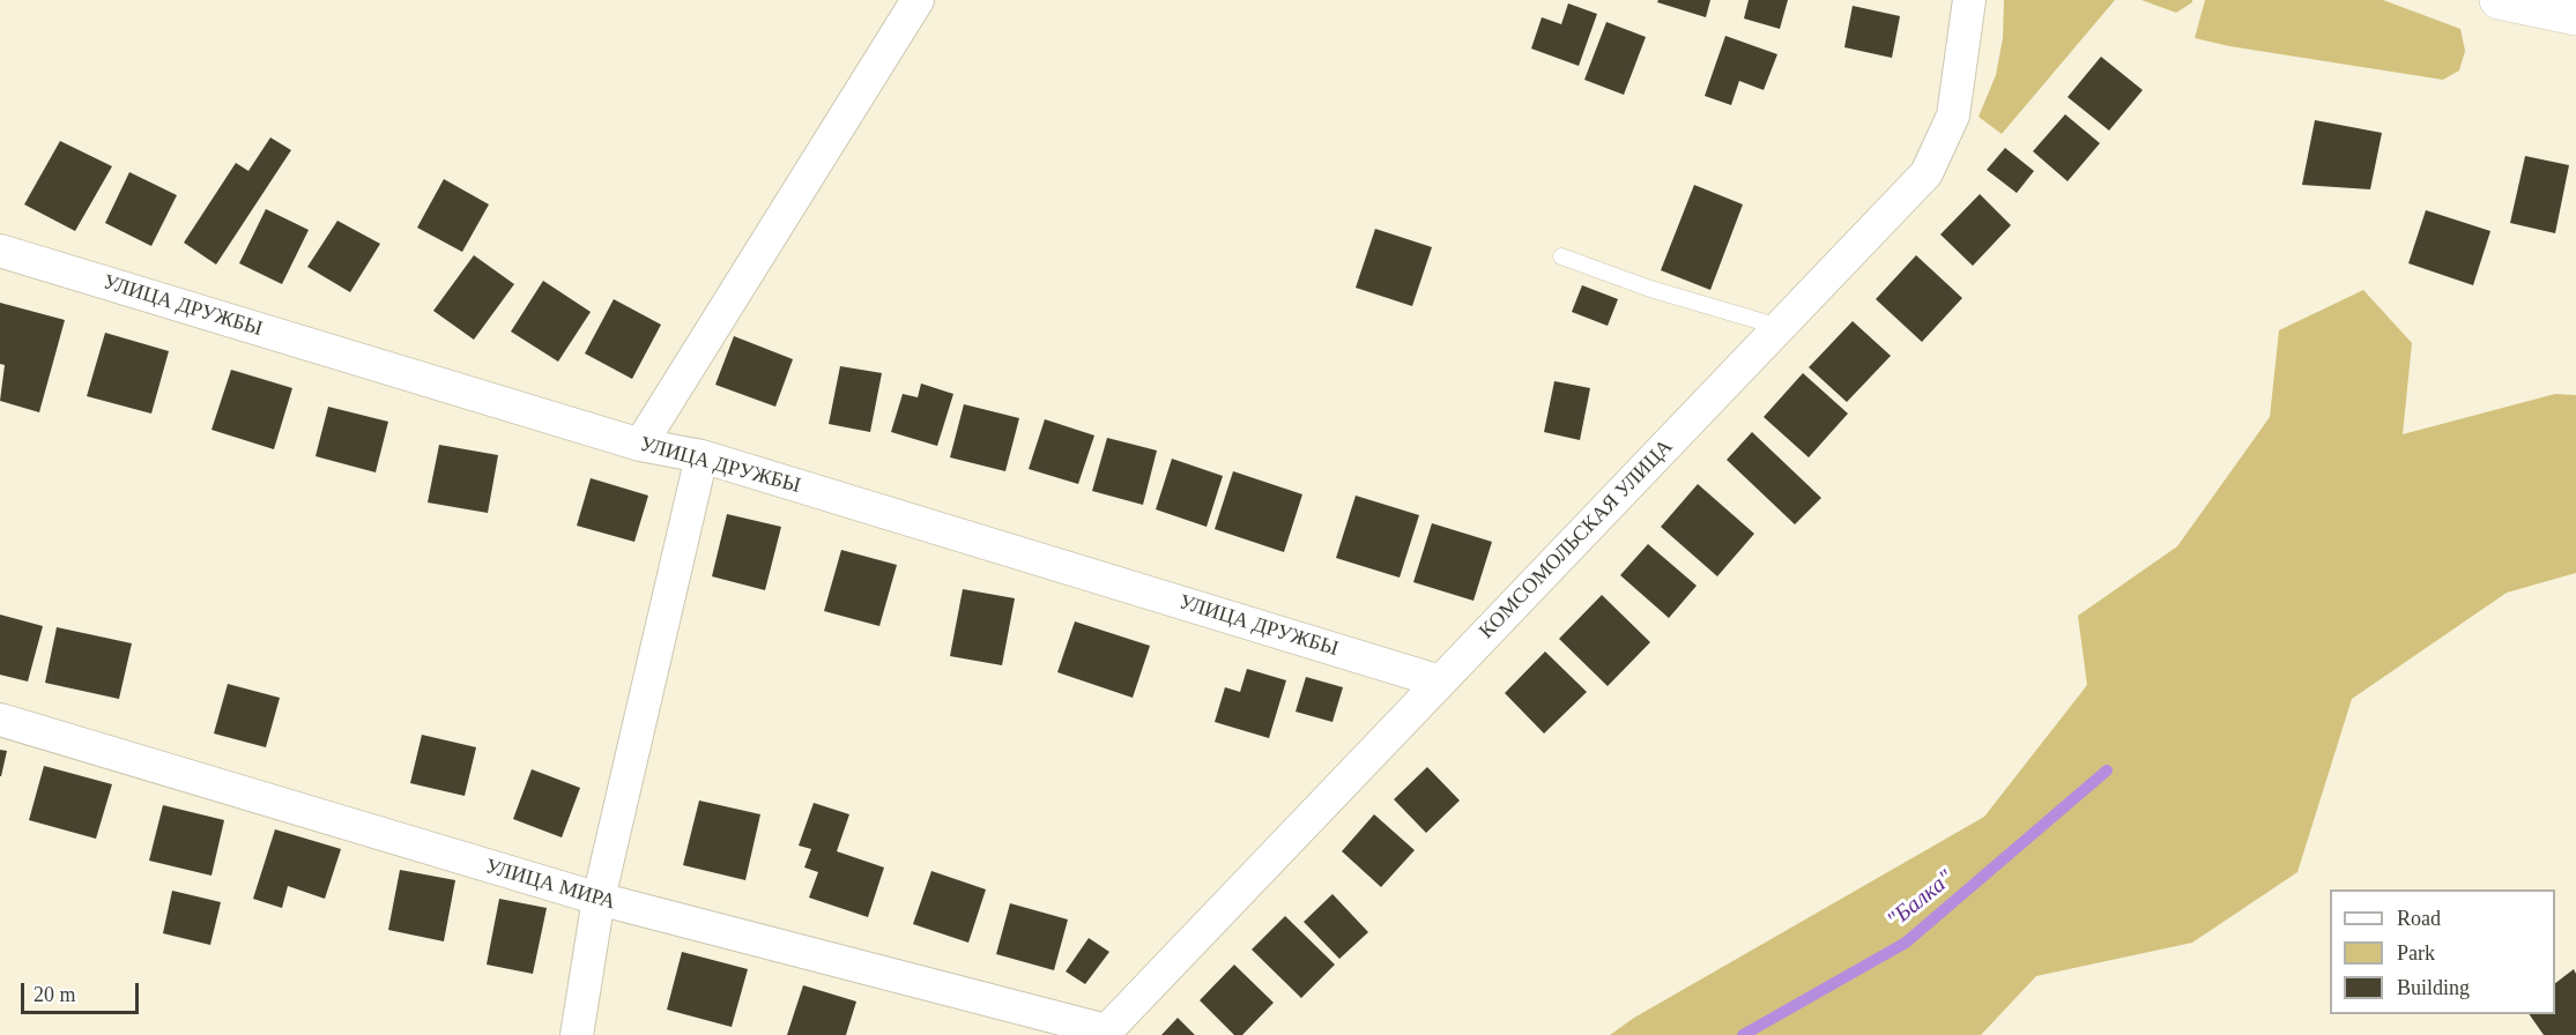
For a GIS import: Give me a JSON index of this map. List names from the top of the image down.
{
  "streets": {
    "street": ["УЛИЦА ДРУЖБЫ", "КОМСОМОЛЬСКАЯ УЛИЦА", "УЛИЦА МИРА"]
  },
  "crossings": [
    ["УЛИЦА ДРУЖБЫ", "КОМСОМОЛЬСКАЯ УЛИЦА"],
    ["КОМСОМОЛЬСКАЯ УЛИЦА", "УЛИЦА МИРА"]
  ],
  "water": ["\"Балка\""],
  "legend": ["Road", "Park", "Building"],
  "scale_bar": "20 m"
}
